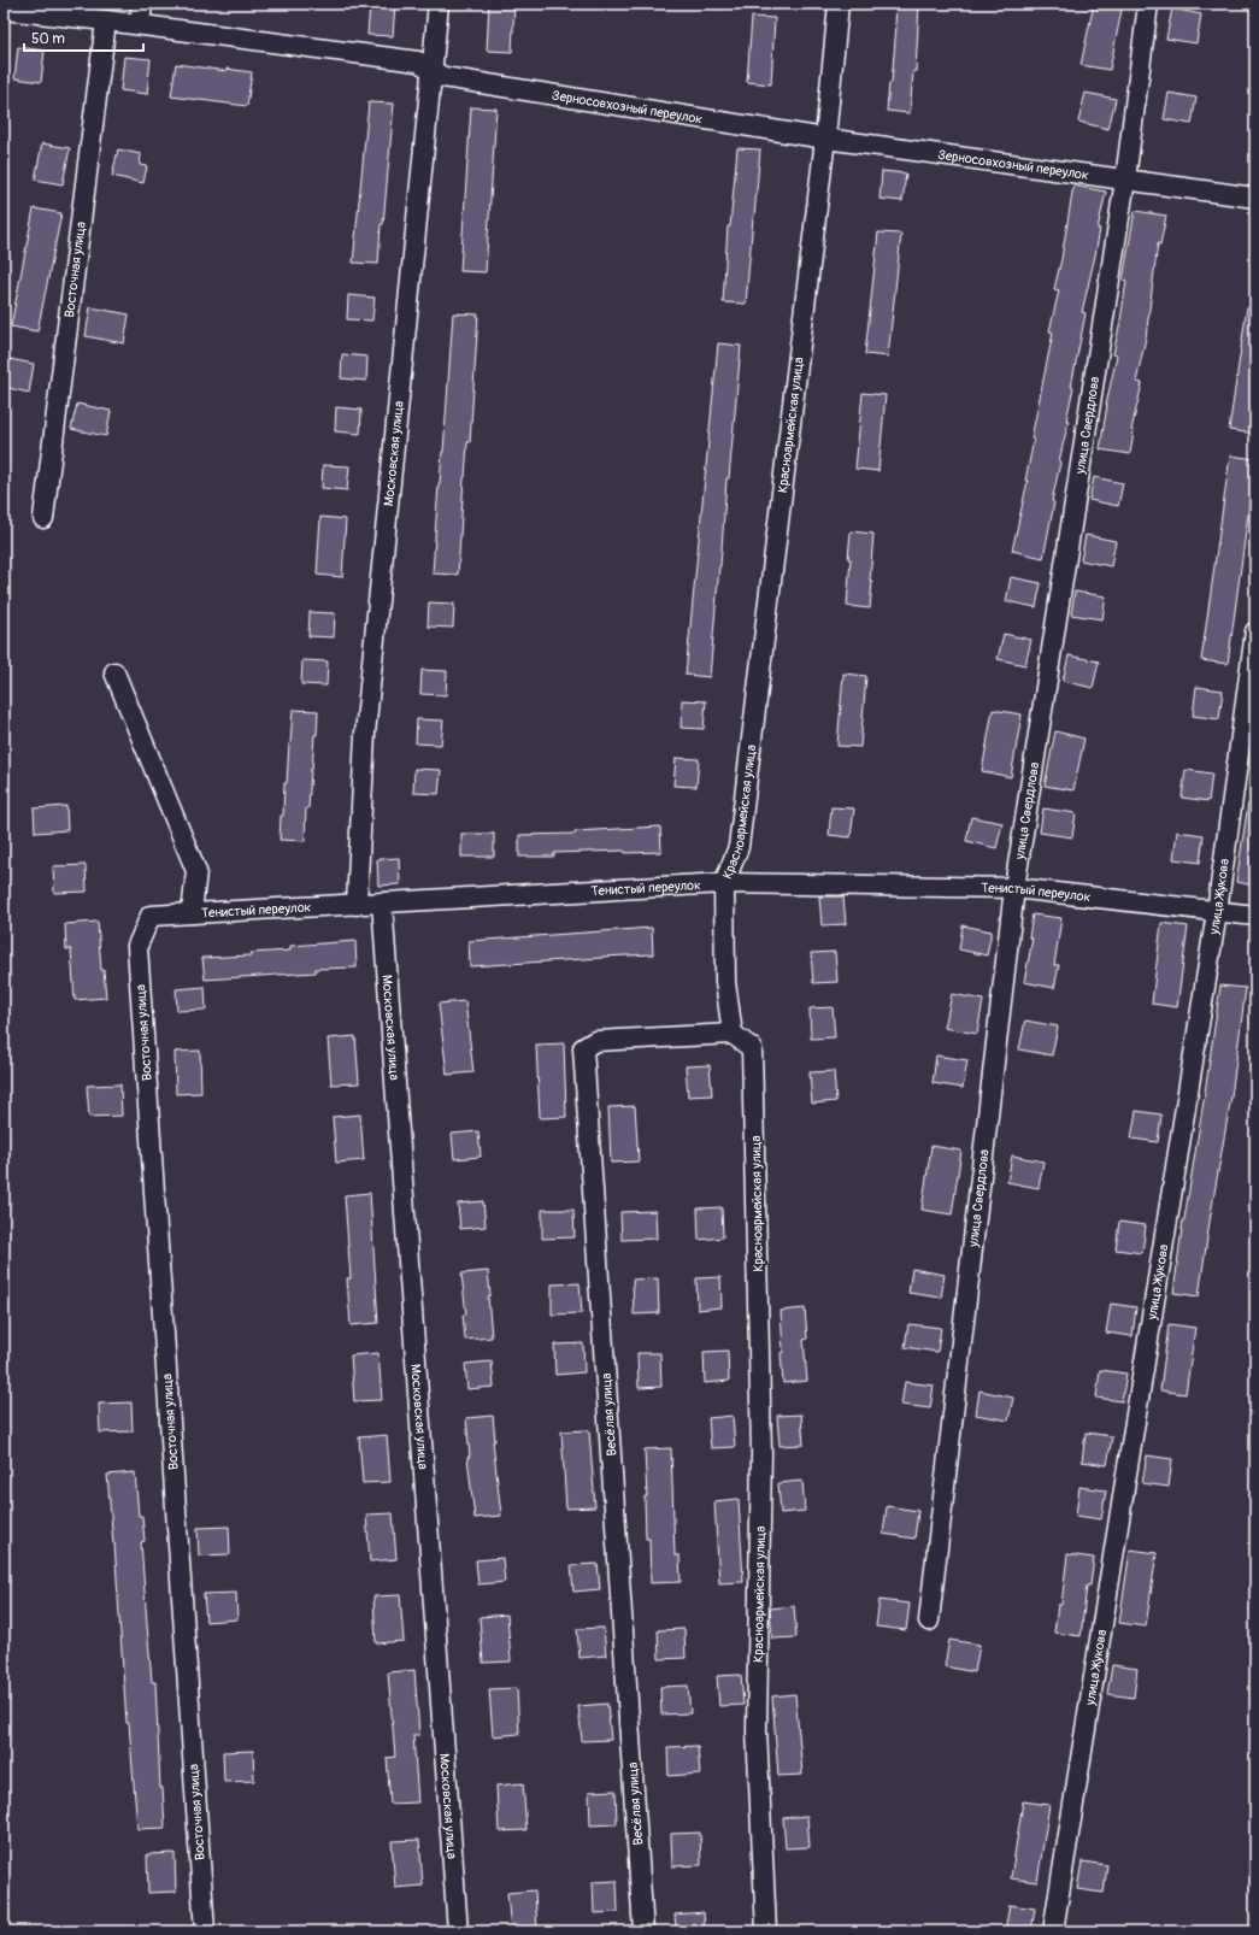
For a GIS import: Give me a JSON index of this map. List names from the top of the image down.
{
  "streets": {
    "street": [
      "Зерносовхозный переулок",
      "Восточная улица",
      "Красноармейская улица",
      "улица Свердлова",
      "Московская улица",
      "Тенистый переулок",
      "улица Жукова",
      "Весёлая улица"
    ]
  },
  "crossings": [
    ["Зерносовхозный переулок", "Восточная улица"],
    ["Зерносовхозный переулок", "Красноармейская улица"],
    ["Зерносовхозный переулок", "улица Свердлова"],
    ["Зерносовхозный переулок", "Московская улица"],
    ["Восточная улица", "Тенистый переулок"],
    ["Красноармейская улица", "Тенистый переулок"],
    ["Красноармейская улица", "Весёлая улица"],
    ["улица Свердлова", "Тенистый переулок"],
    ["Московская улица", "Тенистый переулок"],
    ["Тенистый переулок", "улица Жукова"]
  ],
  "scale_bar": "50 m"
}
